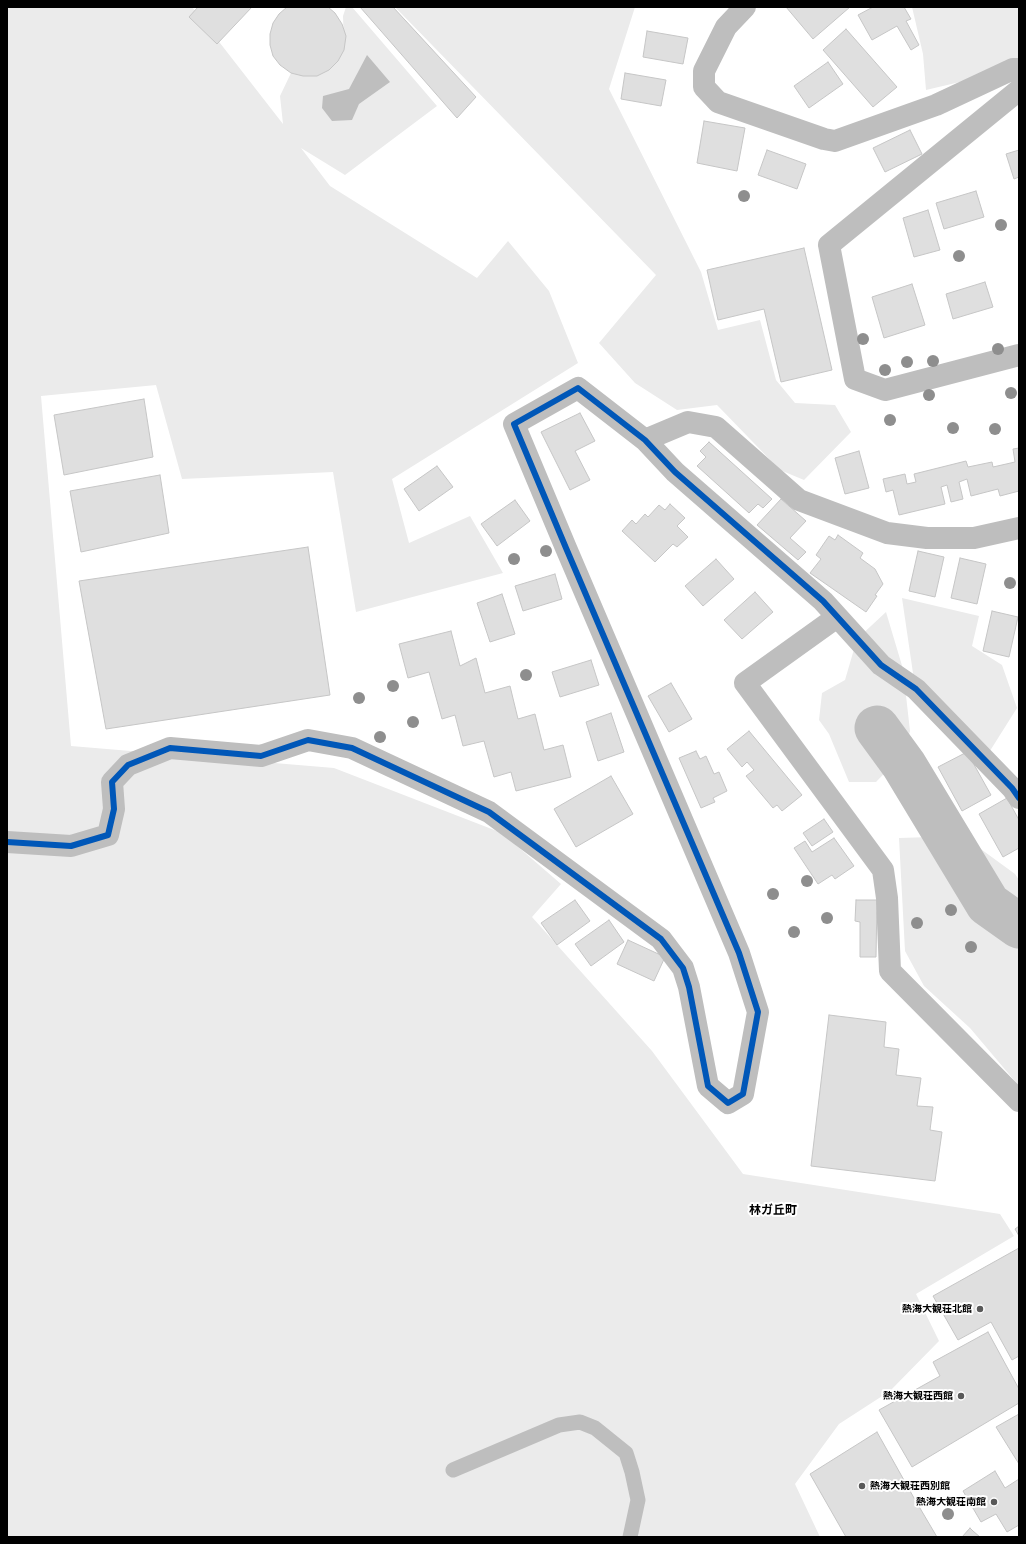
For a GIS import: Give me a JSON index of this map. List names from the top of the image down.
{
  "districts": ["林ガ丘町"],
  "places": [
    "熱海大観荘北館",
    "熱海大観荘西館",
    "熱海大観荘西別館",
    "熱海大観荘南館"
  ]
}
